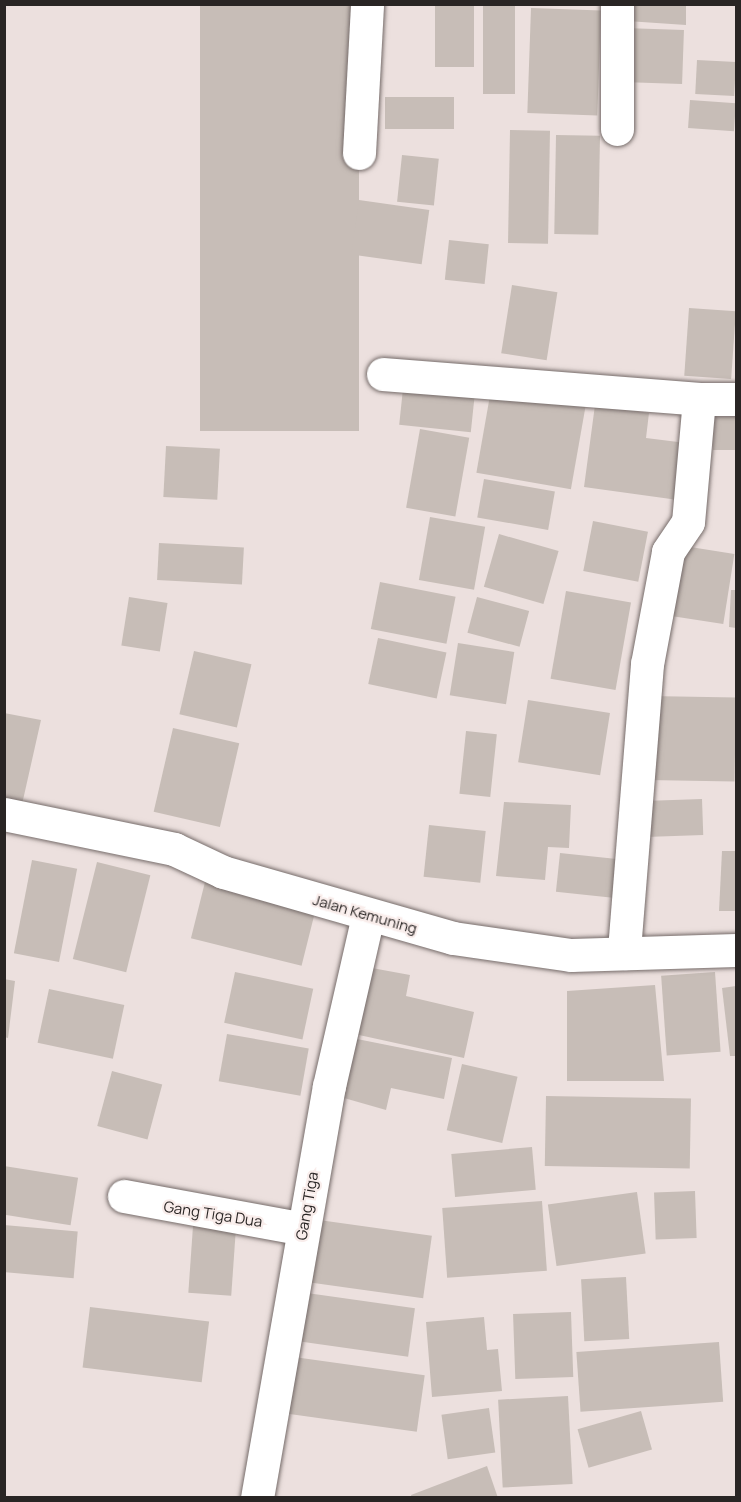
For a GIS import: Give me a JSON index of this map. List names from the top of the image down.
{
  "streets": {
    "street": ["Jalan Kemuning", "Gang Tiga", "Gang Tiga Dua"]
  },
  "crossings": [
    ["Jalan Kemuning", "Gang Tiga"],
    ["Gang Tiga", "Gang Tiga Dua"]
  ]
}
